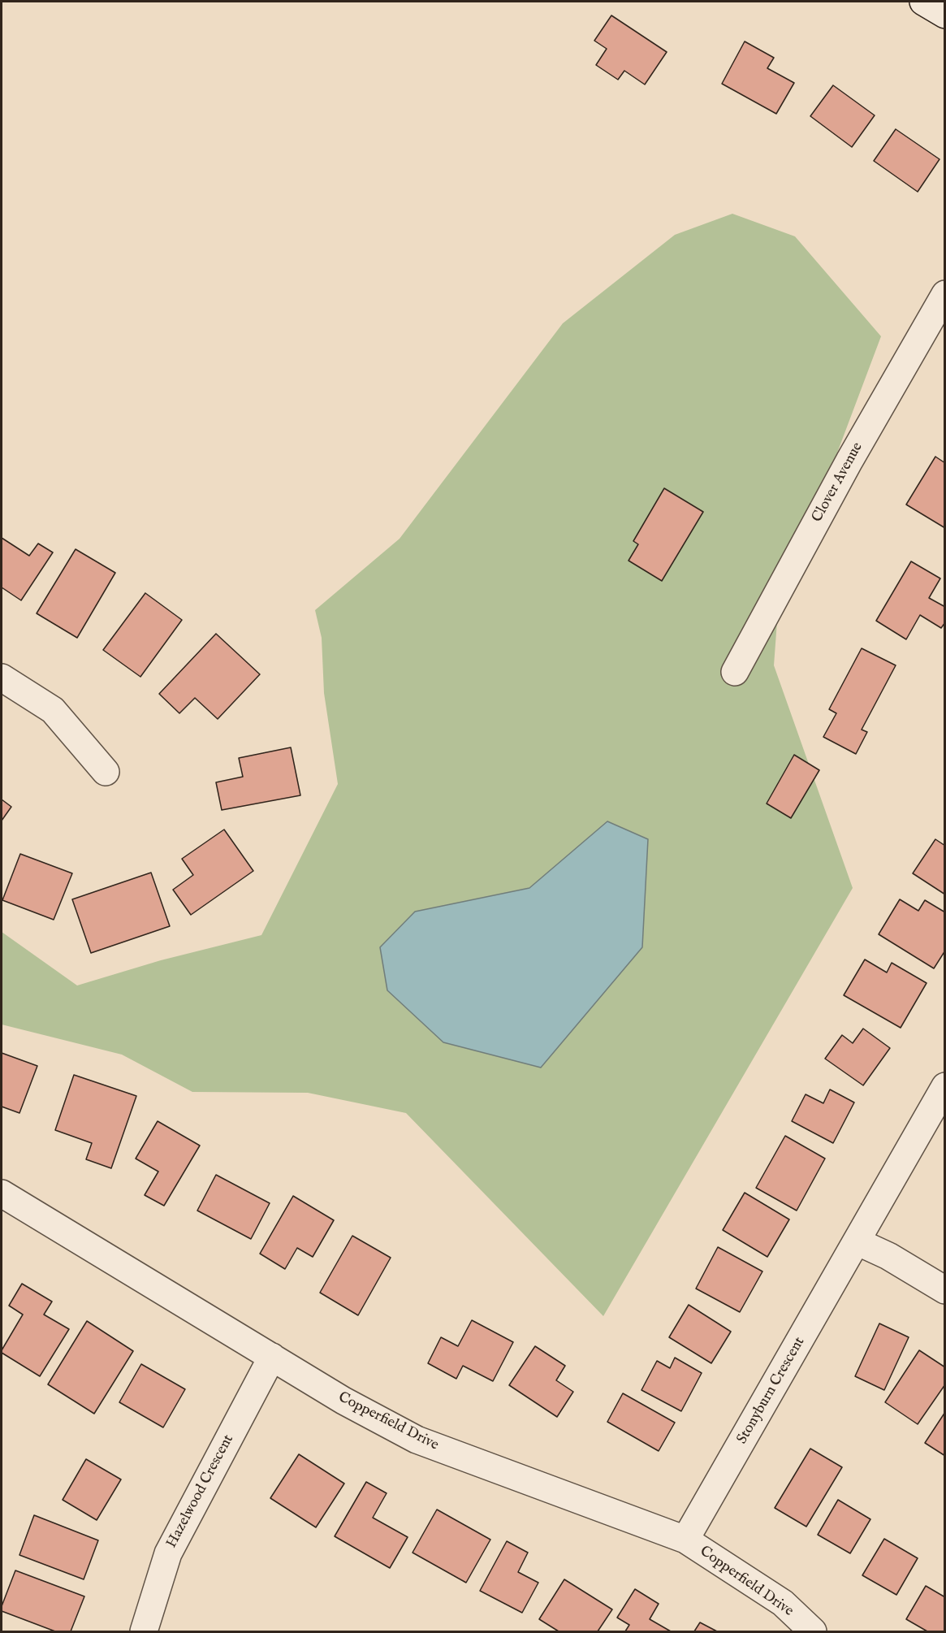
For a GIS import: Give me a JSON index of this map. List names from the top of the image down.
{
  "streets": {
    "street": [
      "Clover Avenue",
      "Stonyburn Crescent",
      "Copperfield Drive",
      "Hazelwood Crescent"
    ]
  },
  "crossings": [
    ["Stonyburn Crescent", "Copperfield Drive"],
    ["Copperfield Drive", "Hazelwood Crescent"]
  ]
}
